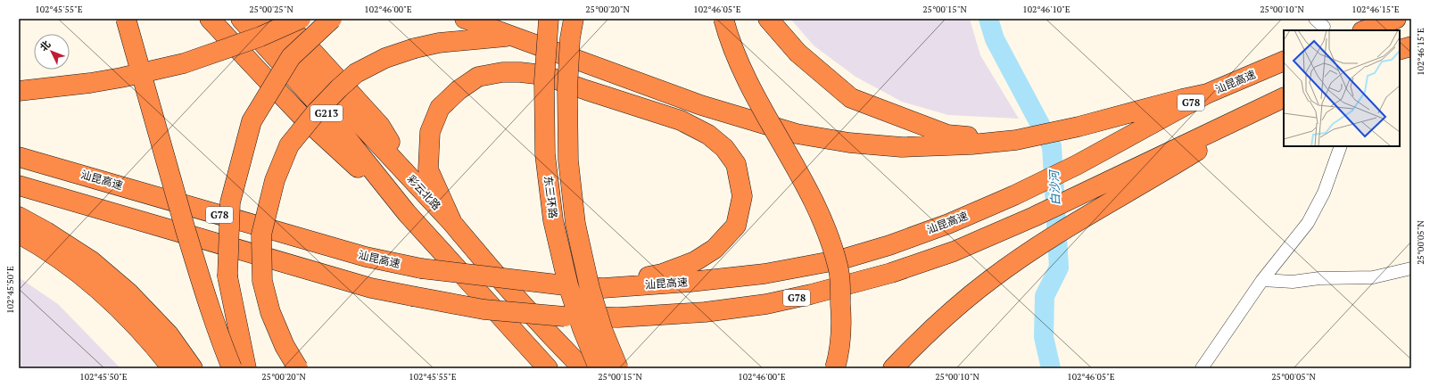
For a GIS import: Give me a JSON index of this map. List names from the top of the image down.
{
  "streets": {
    "highway": [
      "汕昆高速",
      "G78",
      "G213",
      "彩云北路",
      "东三环路"
    ]
  },
  "water": ["白沙河"],
  "north": "top left",
  "coordinates": [
    "102°45'55\"E",
    "25°00'25\"N",
    "102°46'00\"E",
    "25°00'20\"N",
    "102°46'05\"E",
    "25°00'15\"N",
    "102°46'10\"E",
    "25°00'10\"N",
    "102°46'15\"E",
    "25°00'05\"N",
    "102°45'50\"E"
  ]
}
